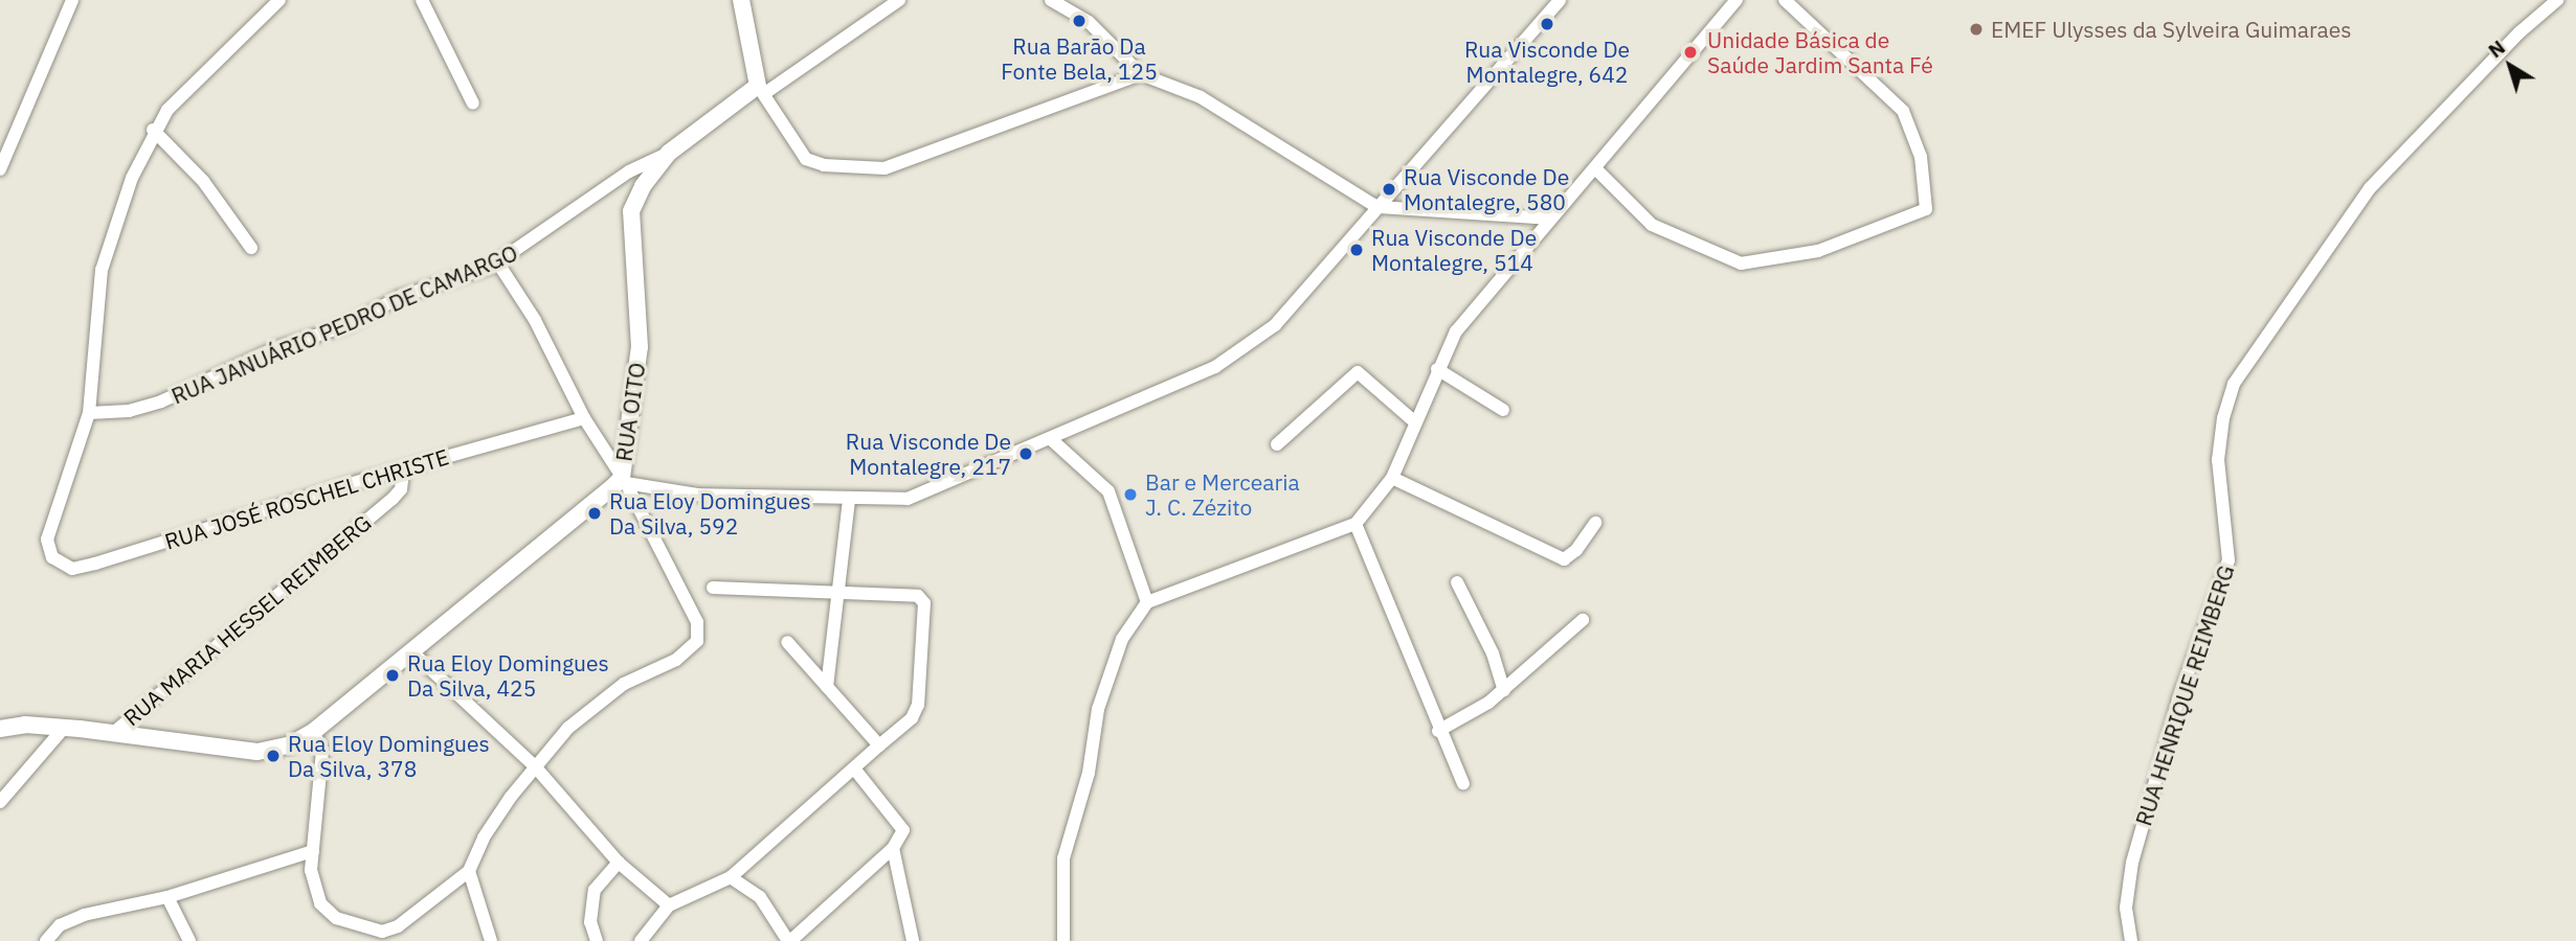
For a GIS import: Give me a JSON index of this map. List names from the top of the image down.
{
  "streets": {
    "main road": ["RUA OITO"],
    "street": [
      "RUA JANUÁRIO PEDRO DE CAMARGO",
      "RUA JOSÉ ROSCHEL CHRISTE",
      "RUA MARIA HESSEL REIMBERG",
      "RUA HENRIQUE REIMBERG"
    ]
  },
  "crossings": [
    ["RUA JANUÁRIO PEDRO DE CAMARGO", "RUA OITO"],
    ["RUA JANUÁRIO PEDRO DE CAMARGO", "RUA JOSÉ ROSCHEL CHRISTE"],
    ["RUA JOSÉ ROSCHEL CHRISTE", "RUA MARIA HESSEL REIMBERG"]
  ],
  "places": [
    "Rua Barão Da Fonte Bela, 125",
    "Rua Visconde De Montalegre, 642",
    "EMEF Ulysses da Sylveira Guimaraes",
    "Unidade Básica de Saúde Jardim Santa Fé",
    "Rua Visconde De Montalegre, 580",
    "Rua Visconde De Montalegre, 514",
    "Rua Visconde De Montalegre, 217",
    "Bar e Mercearia J. C. Zézito",
    "Rua Eloy Domingues Da Silva, 592",
    "Rua Eloy Domingues Da Silva, 425",
    "Rua Eloy Domingues Da Silva, 378"
  ],
  "north": "top left"
}
